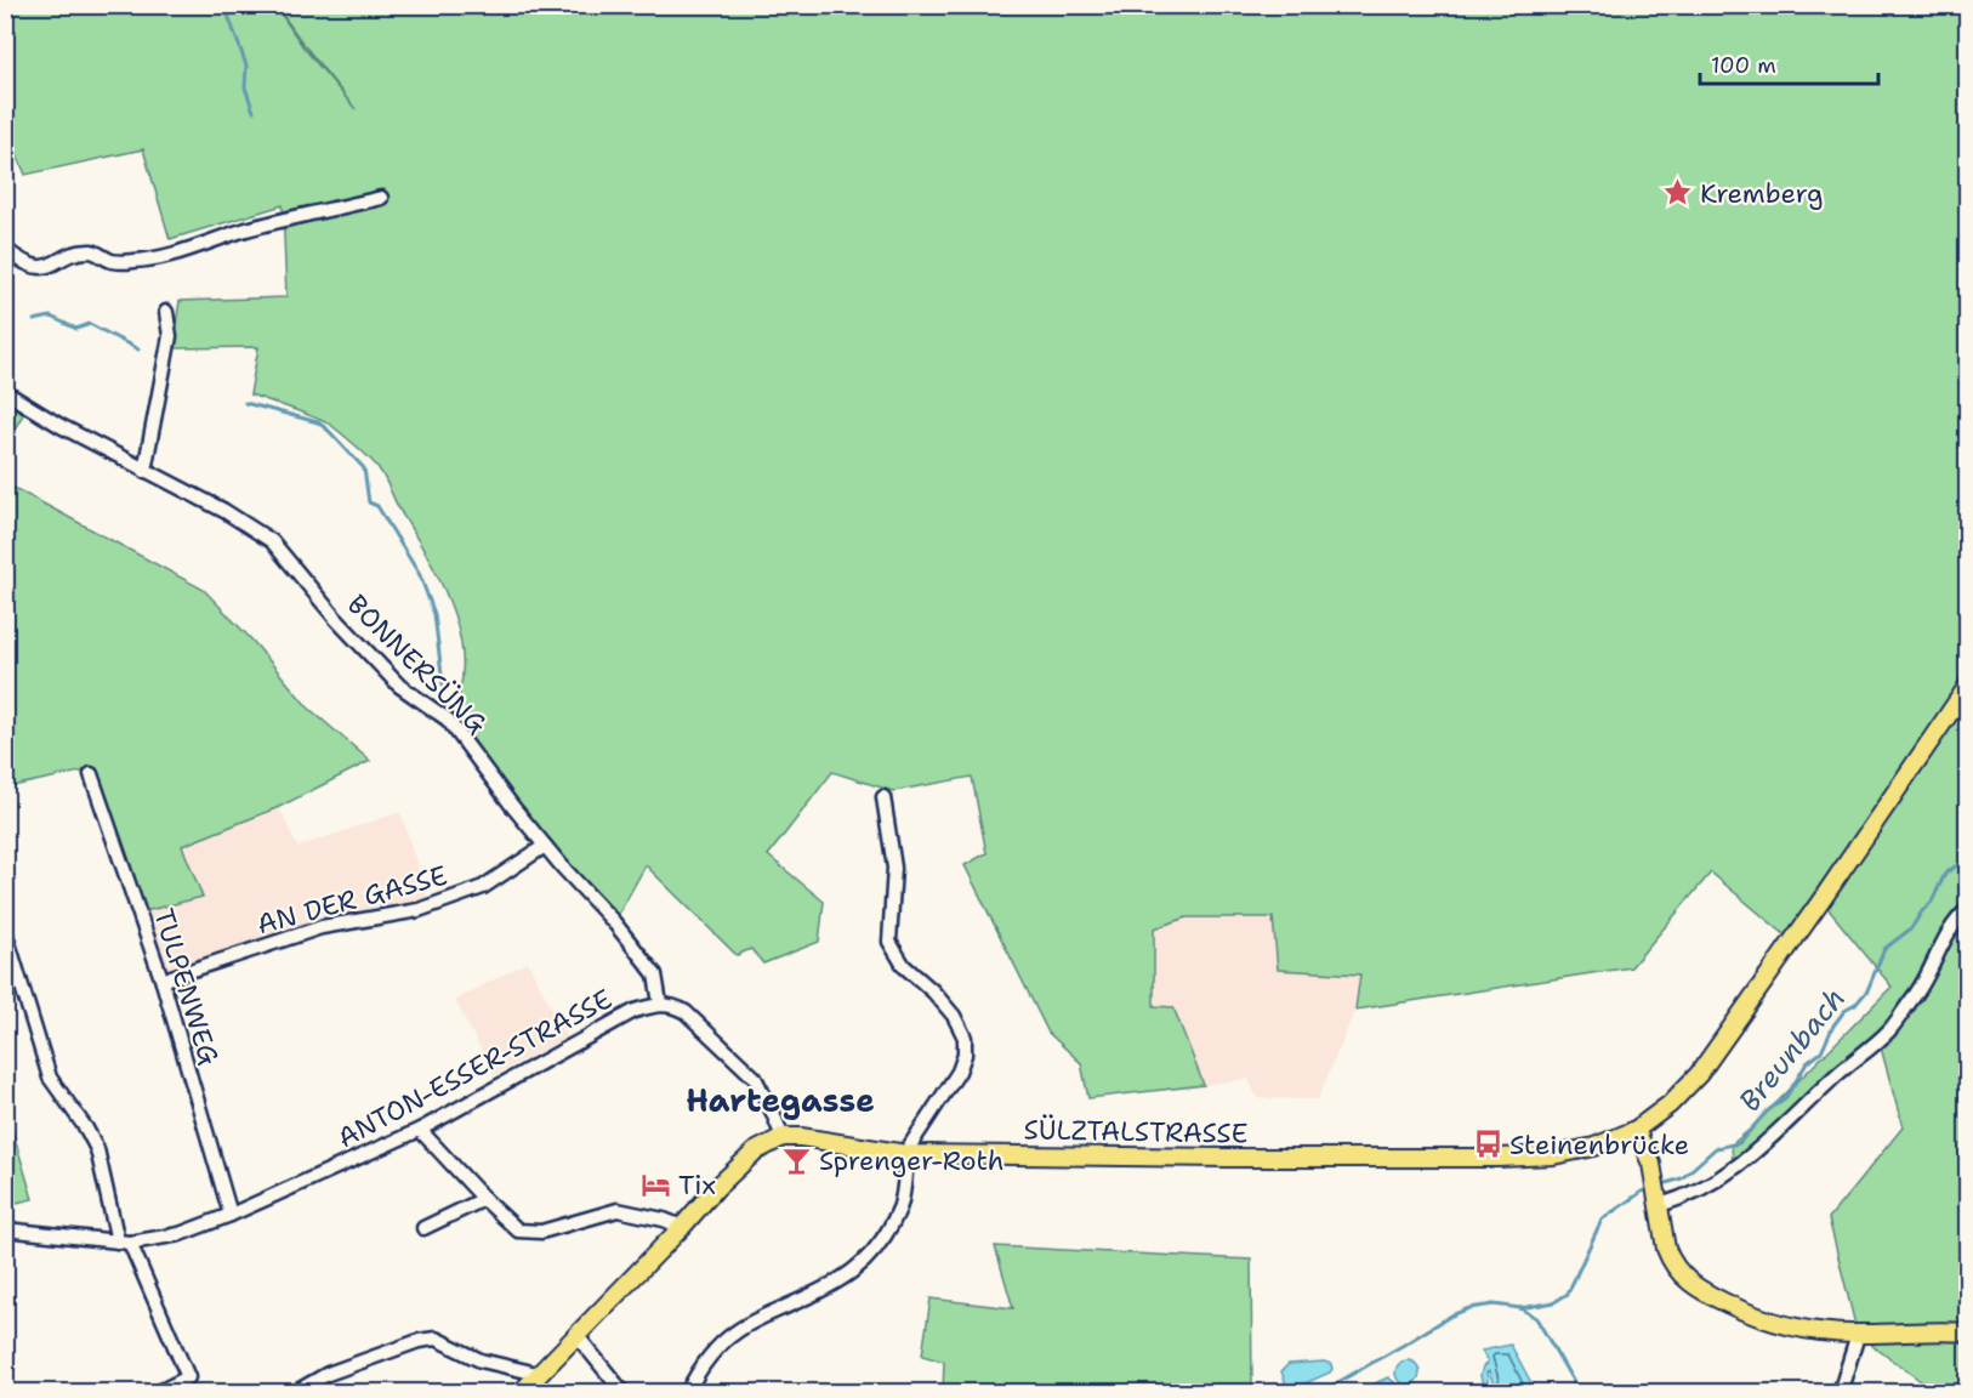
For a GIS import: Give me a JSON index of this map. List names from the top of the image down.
{
  "streets": {
    "main road": ["SÜLZTALSTRASSE"],
    "street": [
      "BONNERSÜNG",
      "AN DER GASSE",
      "TULPENWEG",
      "ANTON-ESSER-STRASSE"
    ]
  },
  "crossings": [
    ["BONNERSÜNG", "AN DER GASSE"],
    ["BONNERSÜNG", "ANTON-ESSER-STRASSE"],
    ["AN DER GASSE", "TULPENWEG"],
    ["TULPENWEG", "ANTON-ESSER-STRASSE"]
  ],
  "districts": ["Hartegasse"],
  "water": ["Breunbach"],
  "places": {
    "place": ["Kremberg"],
    "bus stop": ["Steinenbrücke"],
    "bar": ["Sprenger-Roth"],
    "hotel": ["Tix"]
  },
  "scale_bar": "100 m"
}
